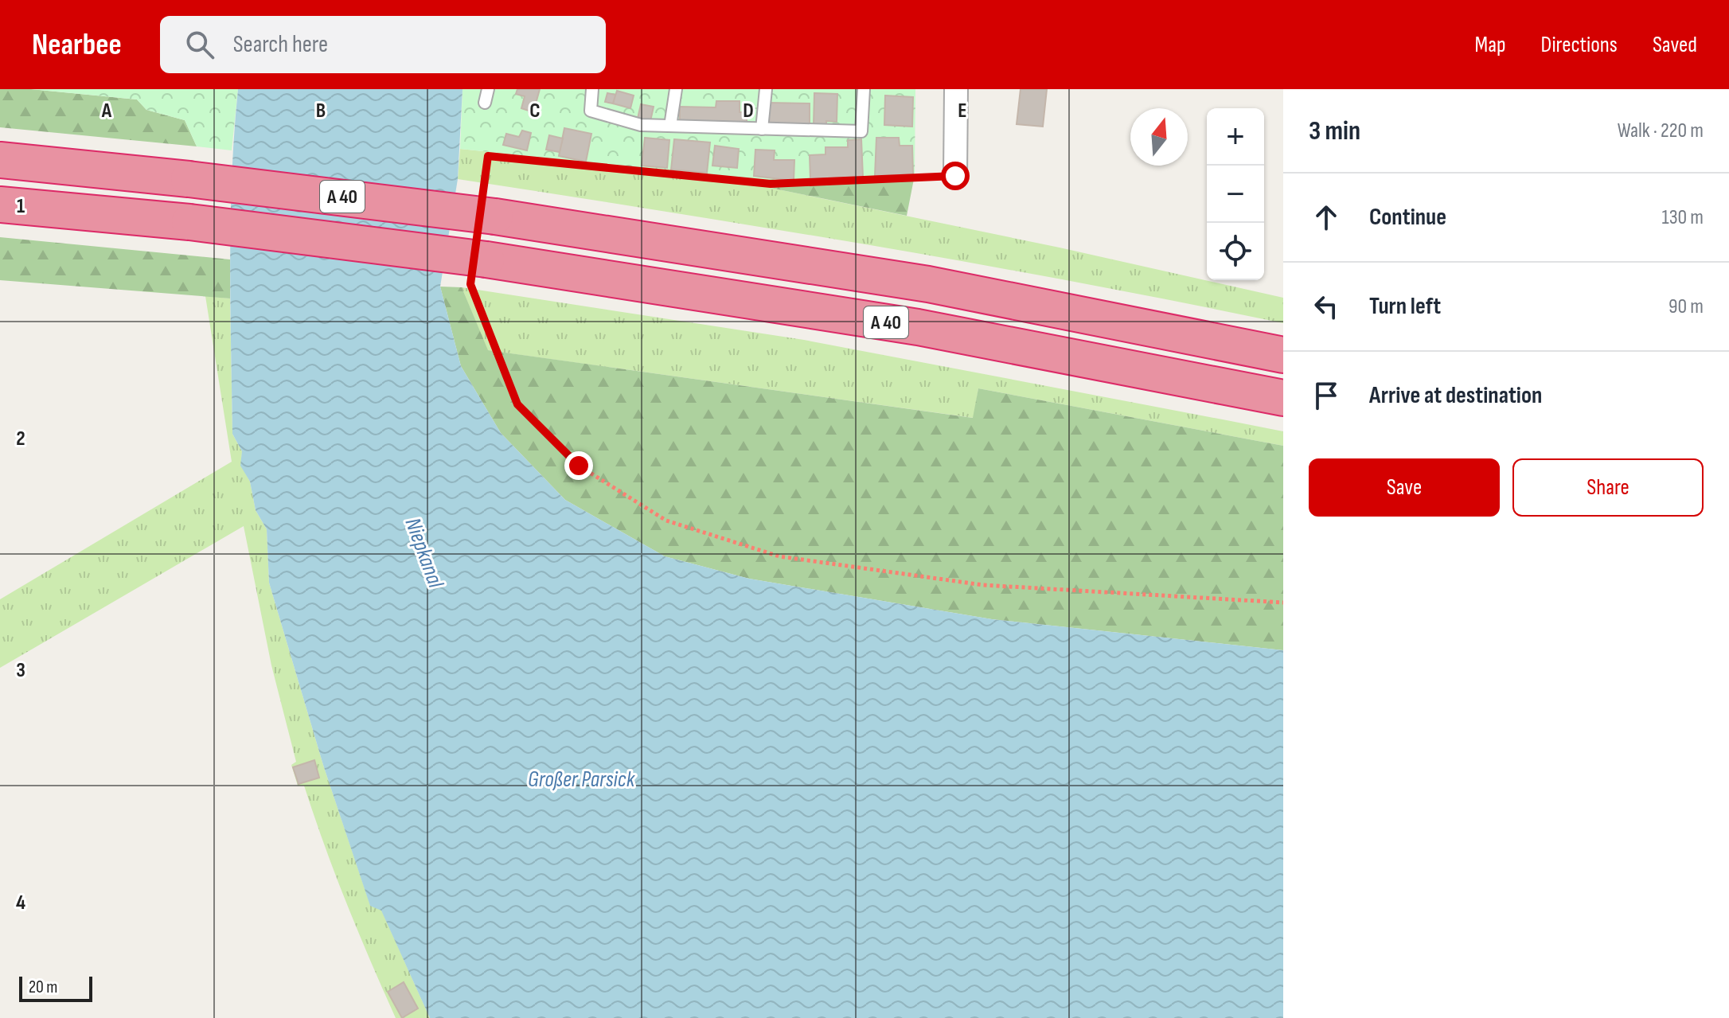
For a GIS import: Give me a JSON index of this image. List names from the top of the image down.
{
  "streets": {
    "highway": ["A 40"]
  },
  "water": ["Niepkanal", "Großer Parsick"],
  "scale_bar": "20 m",
  "north": "top",
  "page": {
    "header": "Nearbee",
    "search": "Search here",
    "nav": ["Map", "Directions", "Saved"],
    "heading": ["3 min", "Walk · 220 m"],
    "map_buttons": ["+", "−"],
    "list": [
      ["Continue", "130 m"],
      ["Turn left", "90 m"],
      "Arrive at destination"
    ],
    "buttons": ["Save", "Share"],
    "scale": "20 m"
  },
  "grid": {
    "columns": [
      "A",
      "B",
      "C",
      "D",
      "E"
    ],
    "rows": [
      "1",
      "2",
      "3",
      "4"
    ]
  }
}
